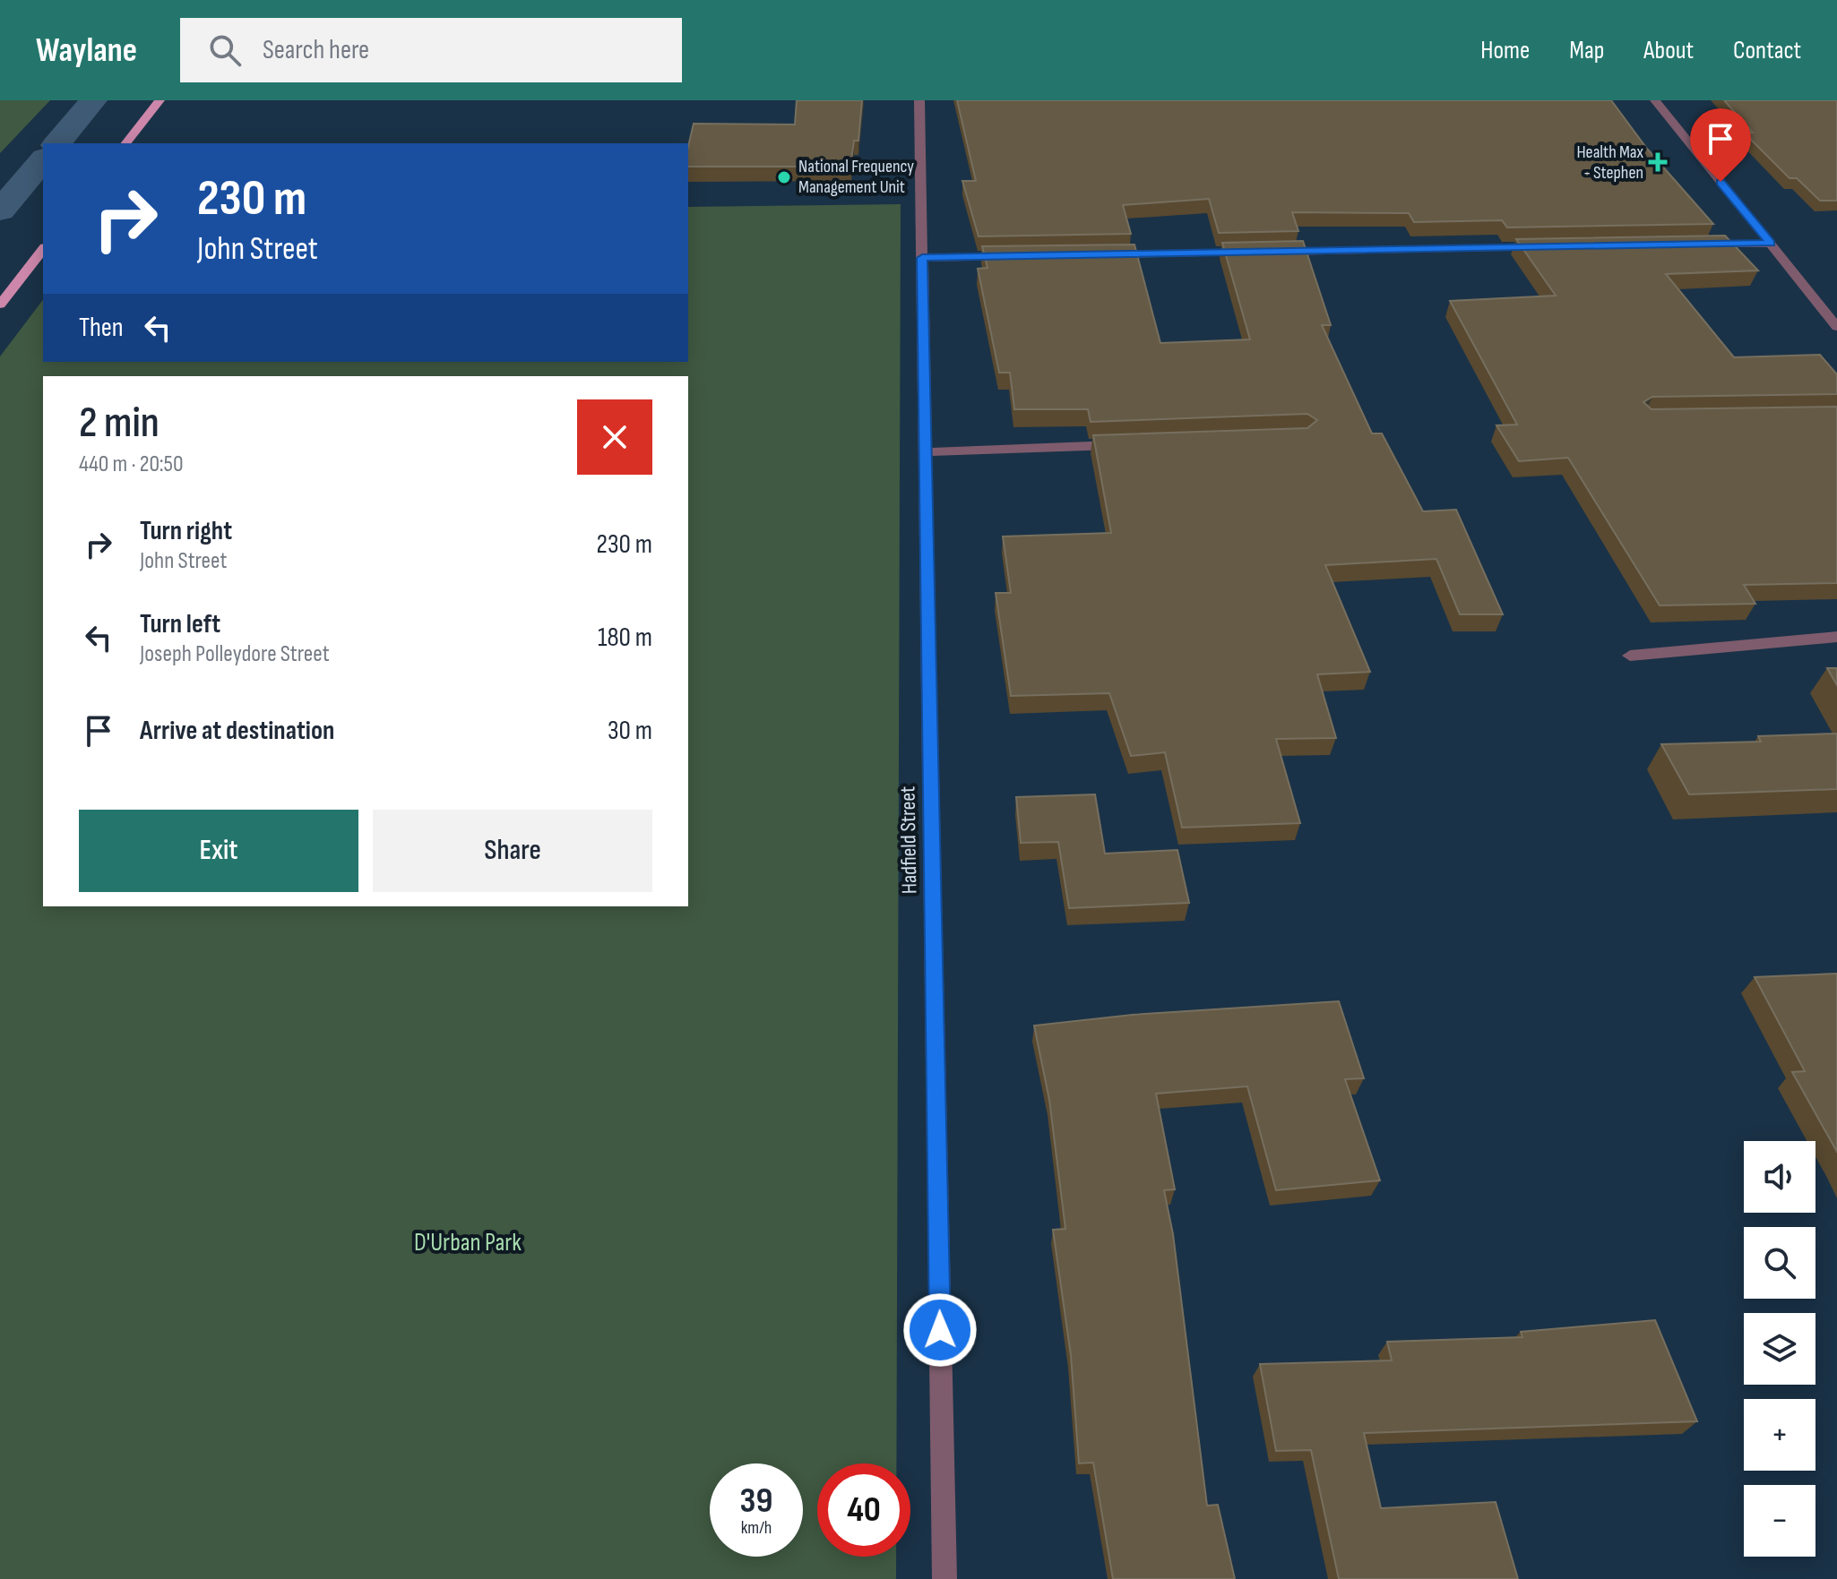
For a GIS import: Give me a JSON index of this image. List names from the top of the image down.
{
  "streets": {
    "street": ["Hadfield Street"]
  },
  "parks": ["D'Urban Park"],
  "places": {
    "health": ["Health Max - Stephen"],
    "other": ["National Frequency Management Unit"]
  },
  "page": {
    "header": "Waylane",
    "search": "Search here",
    "nav": [
      "Home",
      "Map",
      "About",
      "Contact"
    ],
    "turn": ["230 m", "John Street"],
    "then": "Then",
    "heading": ["2 min", "440 m · 20:50"],
    "list": [
      {
        "name": "Turn right",
        "note": "John Street",
        "value": "230 m"
      },
      {
        "name": "Turn left",
        "note": "Joseph Polleydore Street",
        "value": "180 m"
      },
      {
        "name": "Arrive at destination",
        "value": "30 m"
      }
    ],
    "buttons": ["Exit", "Share"],
    "map_buttons": ["+", "−"],
    "speed": "39 km/h",
    "limit": "40"
  }
}
